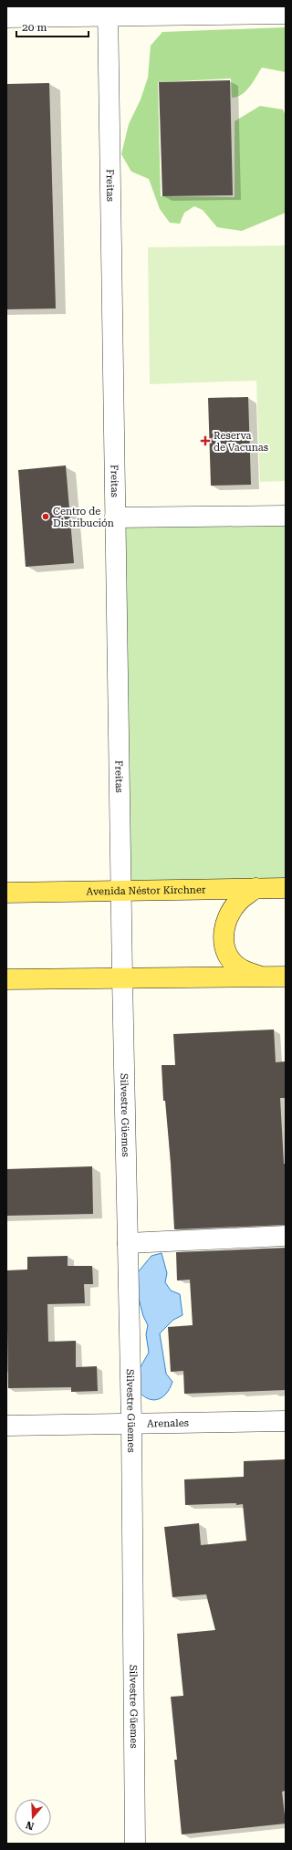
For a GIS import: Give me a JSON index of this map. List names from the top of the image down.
{
  "streets": {
    "main road": ["Avenida Néstor Kirchner"],
    "street": ["Freitas", "Silvestre Güemes", "Arenales"]
  },
  "crossings": [
    ["Freitas", "Avenida Néstor Kirchner"],
    ["Freitas", "Silvestre Güemes"],
    ["Silvestre Güemes", "Arenales"]
  ],
  "places": {
    "health": ["Reserva de Vacunas"],
    "other": ["Centro de Distribución"]
  },
  "scale_bar": "20 m",
  "north": "bottom"
}
